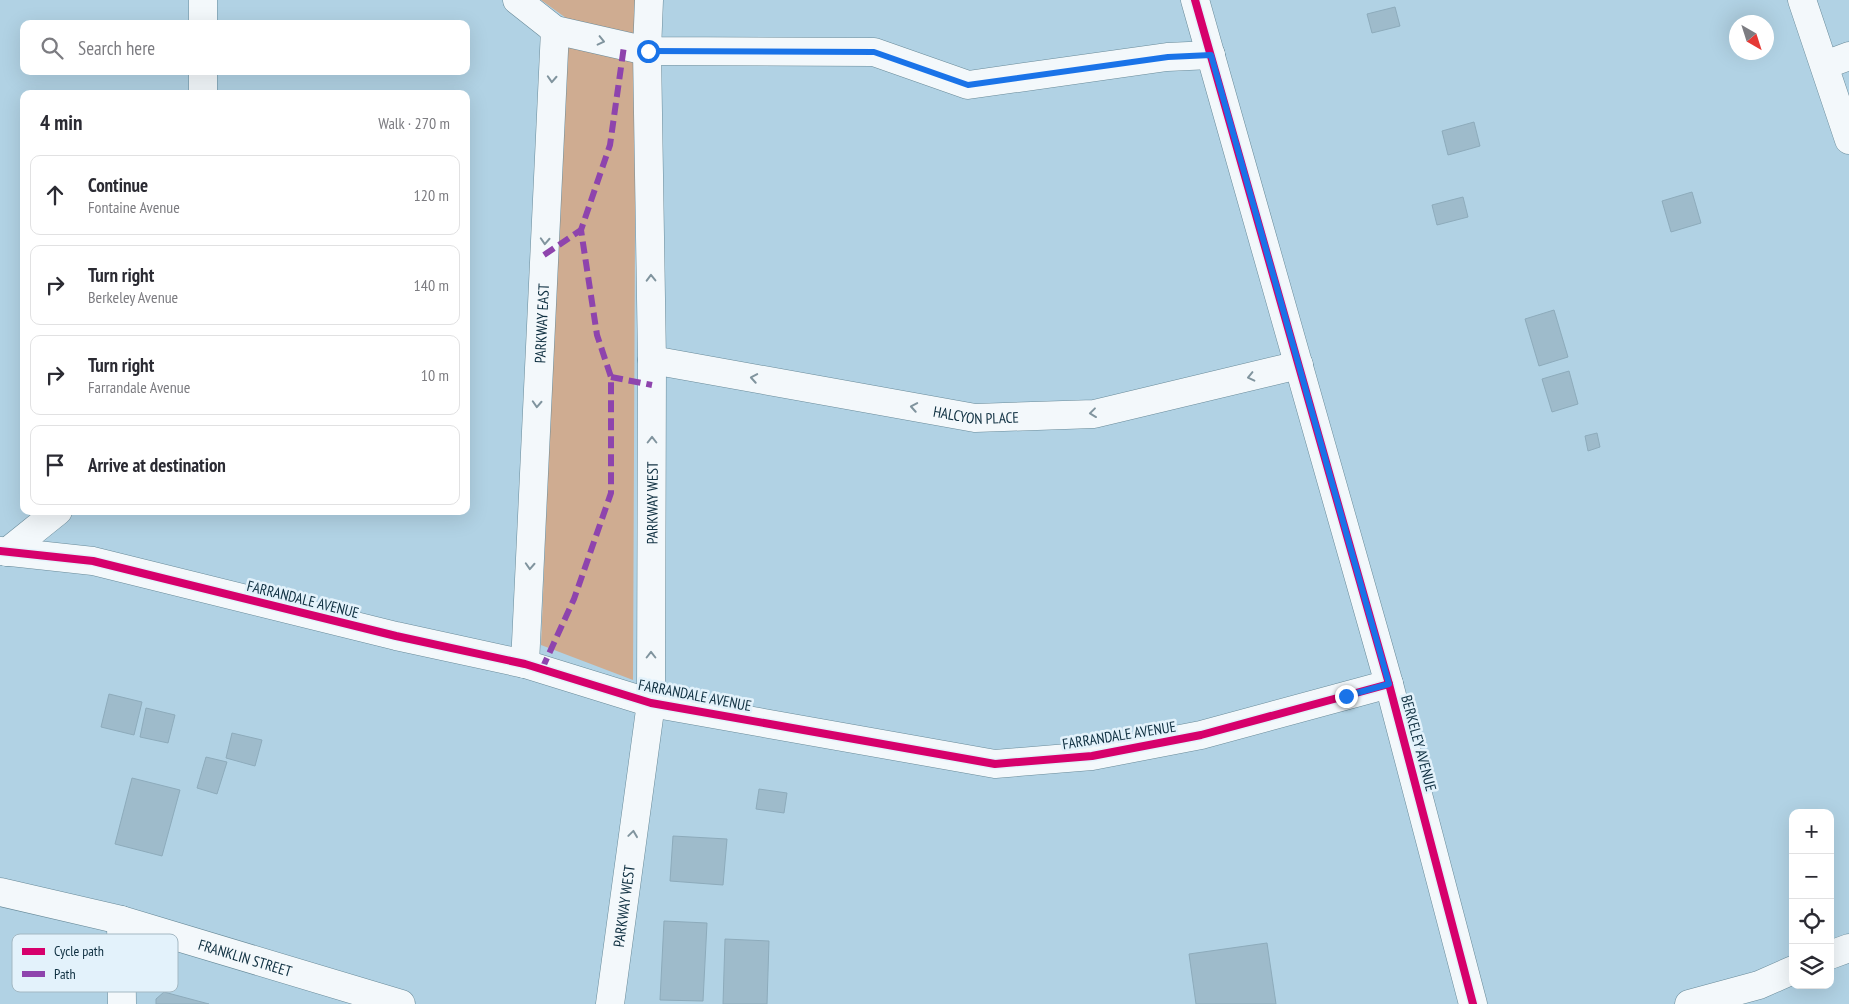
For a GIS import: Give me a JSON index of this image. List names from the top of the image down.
{
  "streets": {
    "street": [
      "PARKWAY EAST",
      "HALCYON PLACE",
      "PARKWAY WEST",
      "FARRANDALE AVENUE",
      "BERKELEY AVENUE",
      "FRANKLIN STREET"
    ]
  },
  "crossings": [
    ["PARKWAY EAST", "FARRANDALE AVENUE"],
    ["HALCYON PLACE", "PARKWAY WEST"],
    ["HALCYON PLACE", "BERKELEY AVENUE"],
    ["PARKWAY WEST", "FARRANDALE AVENUE"],
    ["FARRANDALE AVENUE", "BERKELEY AVENUE"]
  ],
  "one_way": ["PARKWAY EAST", "HALCYON PLACE", "PARKWAY WEST"],
  "legend": ["Cycle path", "Path"],
  "north": "bottom right",
  "page": {
    "search": "Search here",
    "heading": ["4 min", "Walk · 270 m"],
    "list": [
      ["Continue", "Fontaine Avenue", "120 m"],
      ["Turn right", "Berkeley Avenue", "140 m"],
      ["Turn right", "Farrandale Avenue", "10 m"],
      "Arrive at destination"
    ],
    "map_buttons": ["+", "−"]
  }
}
